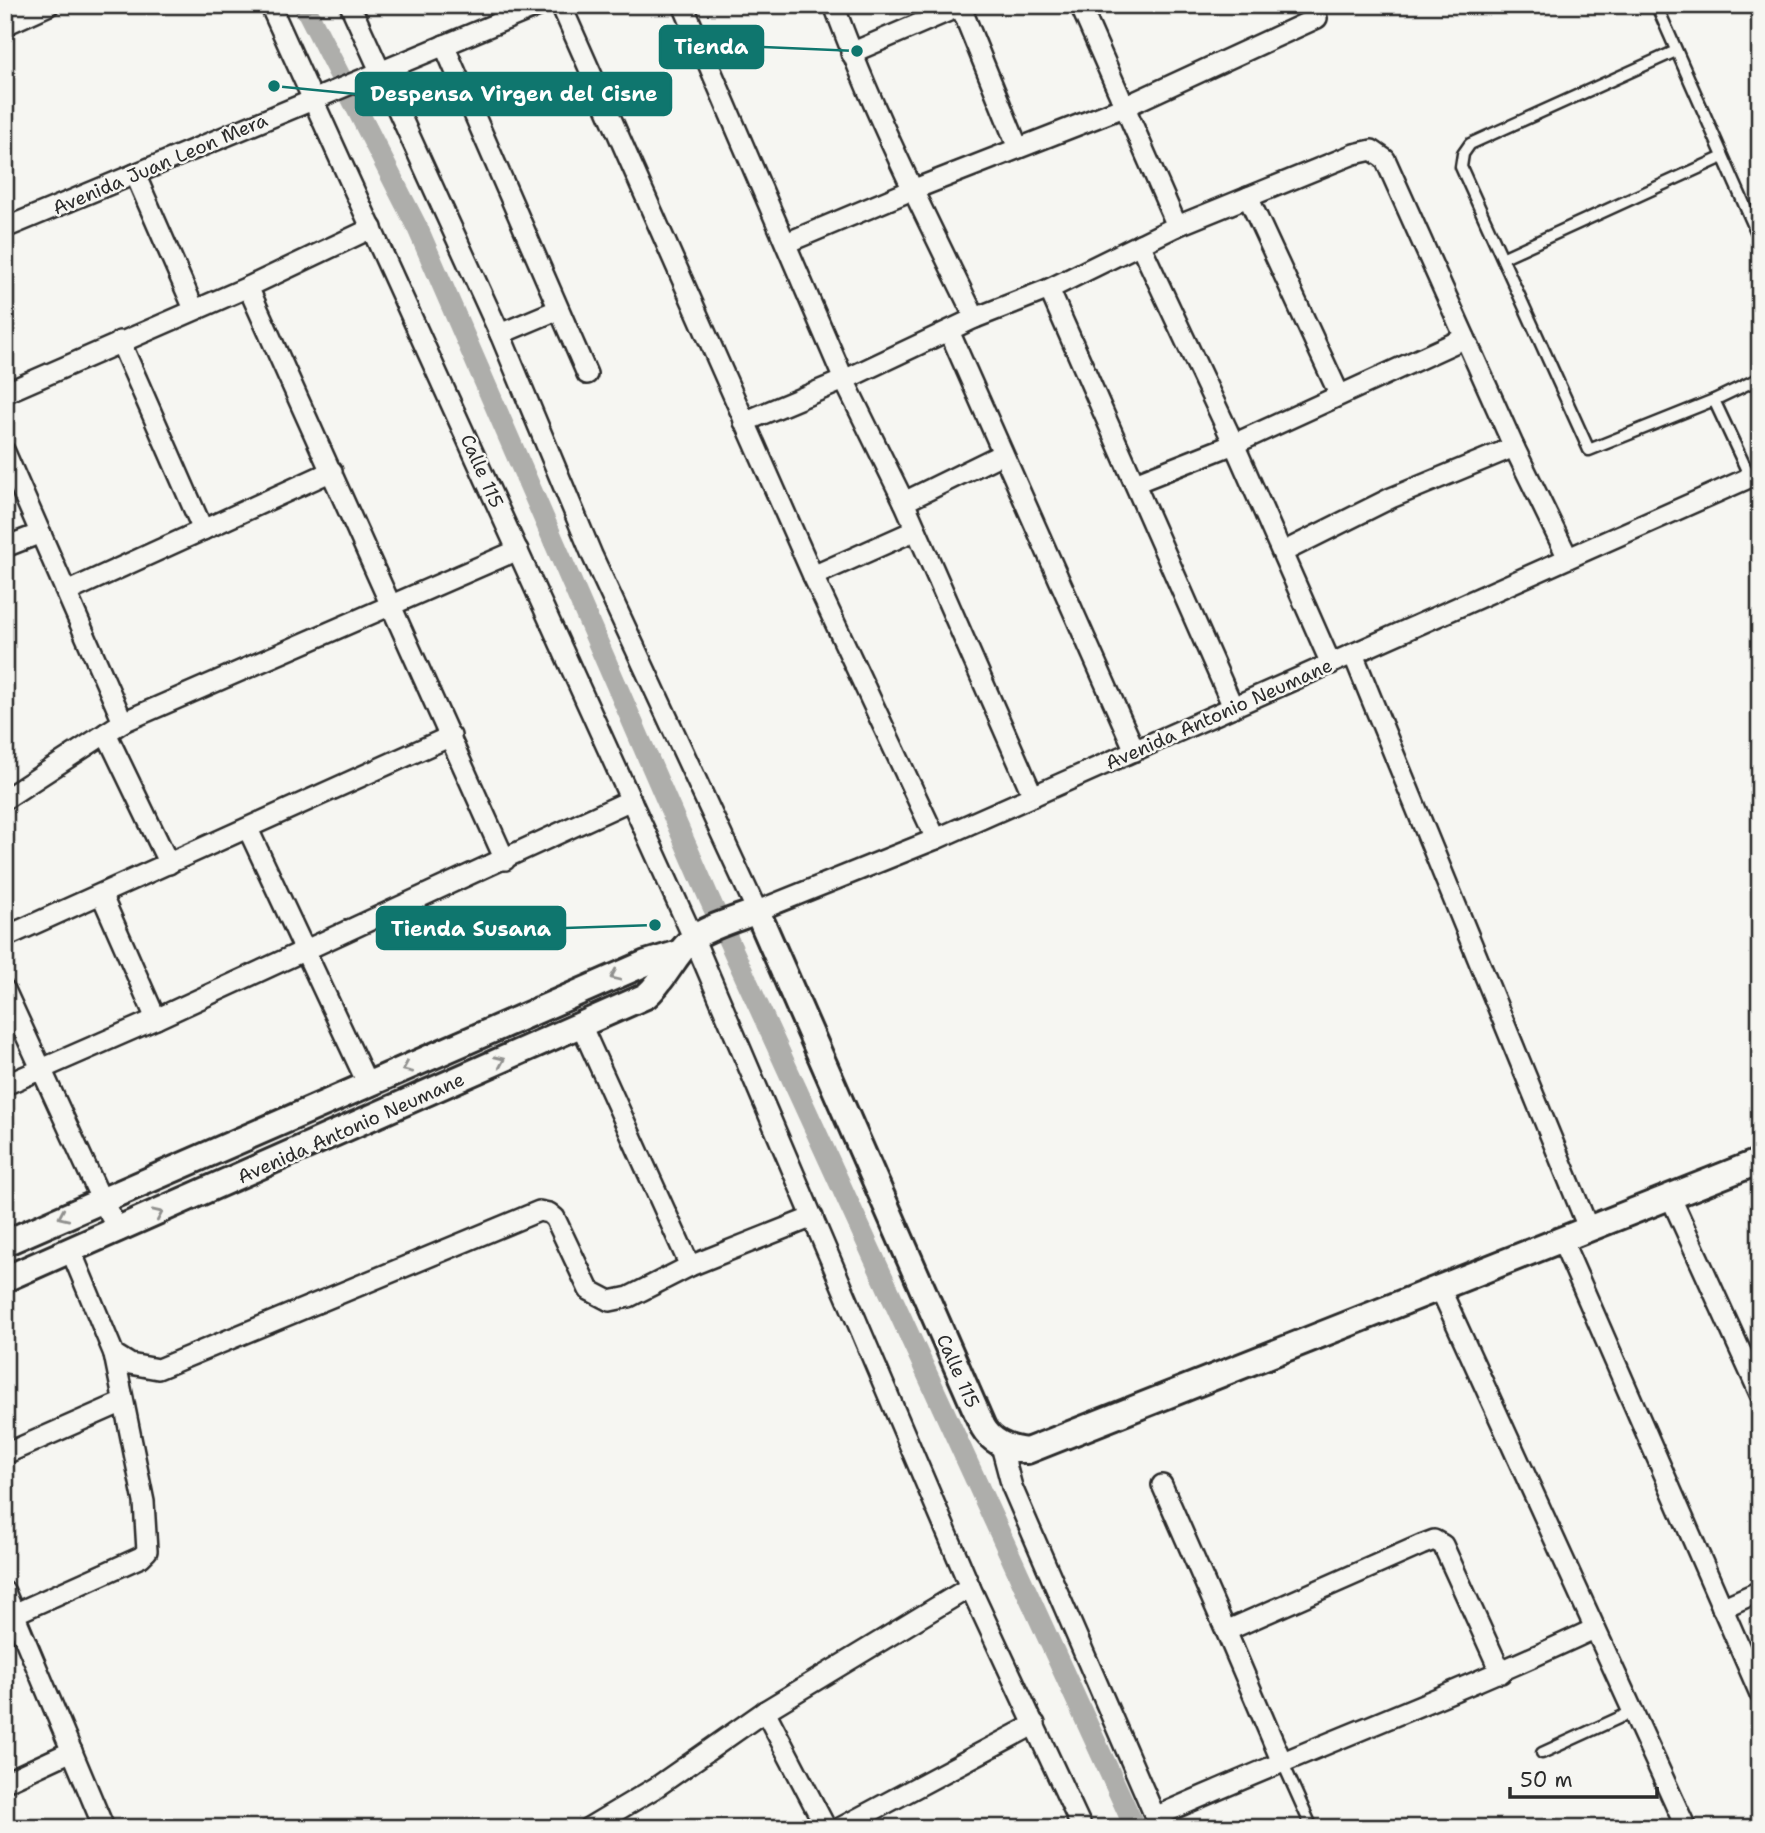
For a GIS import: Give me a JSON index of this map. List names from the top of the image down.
{
  "streets": {
    "street": ["Avenida Juan Leon Mera", "Calle 115", "Avenida Antonio Neumane"]
  },
  "crossings": [
    ["Avenida Juan Leon Mera", "Calle 115"],
    ["Calle 115", "Avenida Antonio Neumane"]
  ],
  "places": ["Tienda", "Despensa Virgen del Cisne", "Tienda Susana"],
  "scale_bar": "50 m"
}
